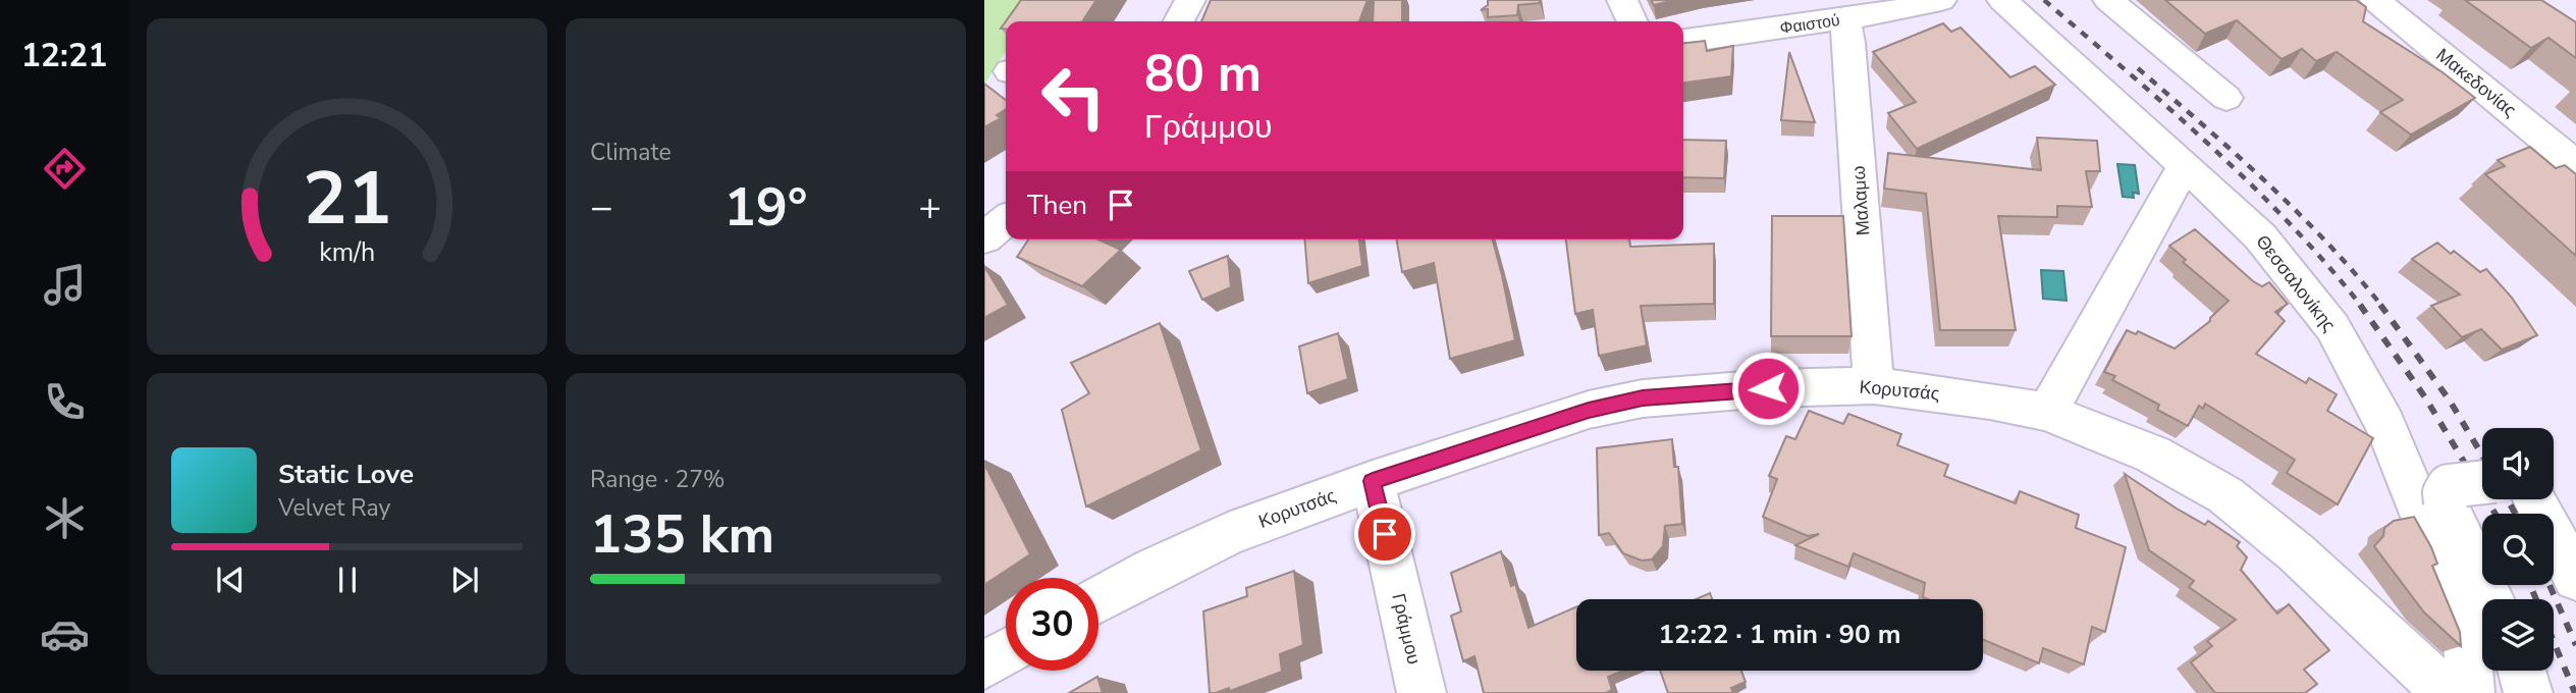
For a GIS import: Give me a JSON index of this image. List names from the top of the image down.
{
  "streets": {
    "street": [
      "Φαιστού",
      "Μακεδονίας",
      "Μαλαμω",
      "Θεσσαλονίκης",
      "Κορυτσάς",
      "Γράμμου"
    ]
  },
  "crossings": [
    ["Φαιστού", "Μαλαμω"],
    ["Μαλαμω", "Κορυτσάς"],
    ["Κορυτσάς", "Γράμμου"]
  ],
  "page": {
    "tabs": "12:21",
    "tile": [
      "Climate",
      ["Range · 27%", "135 km"]
    ],
    "turn": ["80 m", "Γράμμου"],
    "then": "Then",
    "heat": ["−", "19°", "+"],
    "song": ["Static Love", "Velvet Ray"],
    "limit": "30",
    "trip": "12:22 · 1 min · 90 m",
    "gauge": ["21", "km/h"]
  }
}
